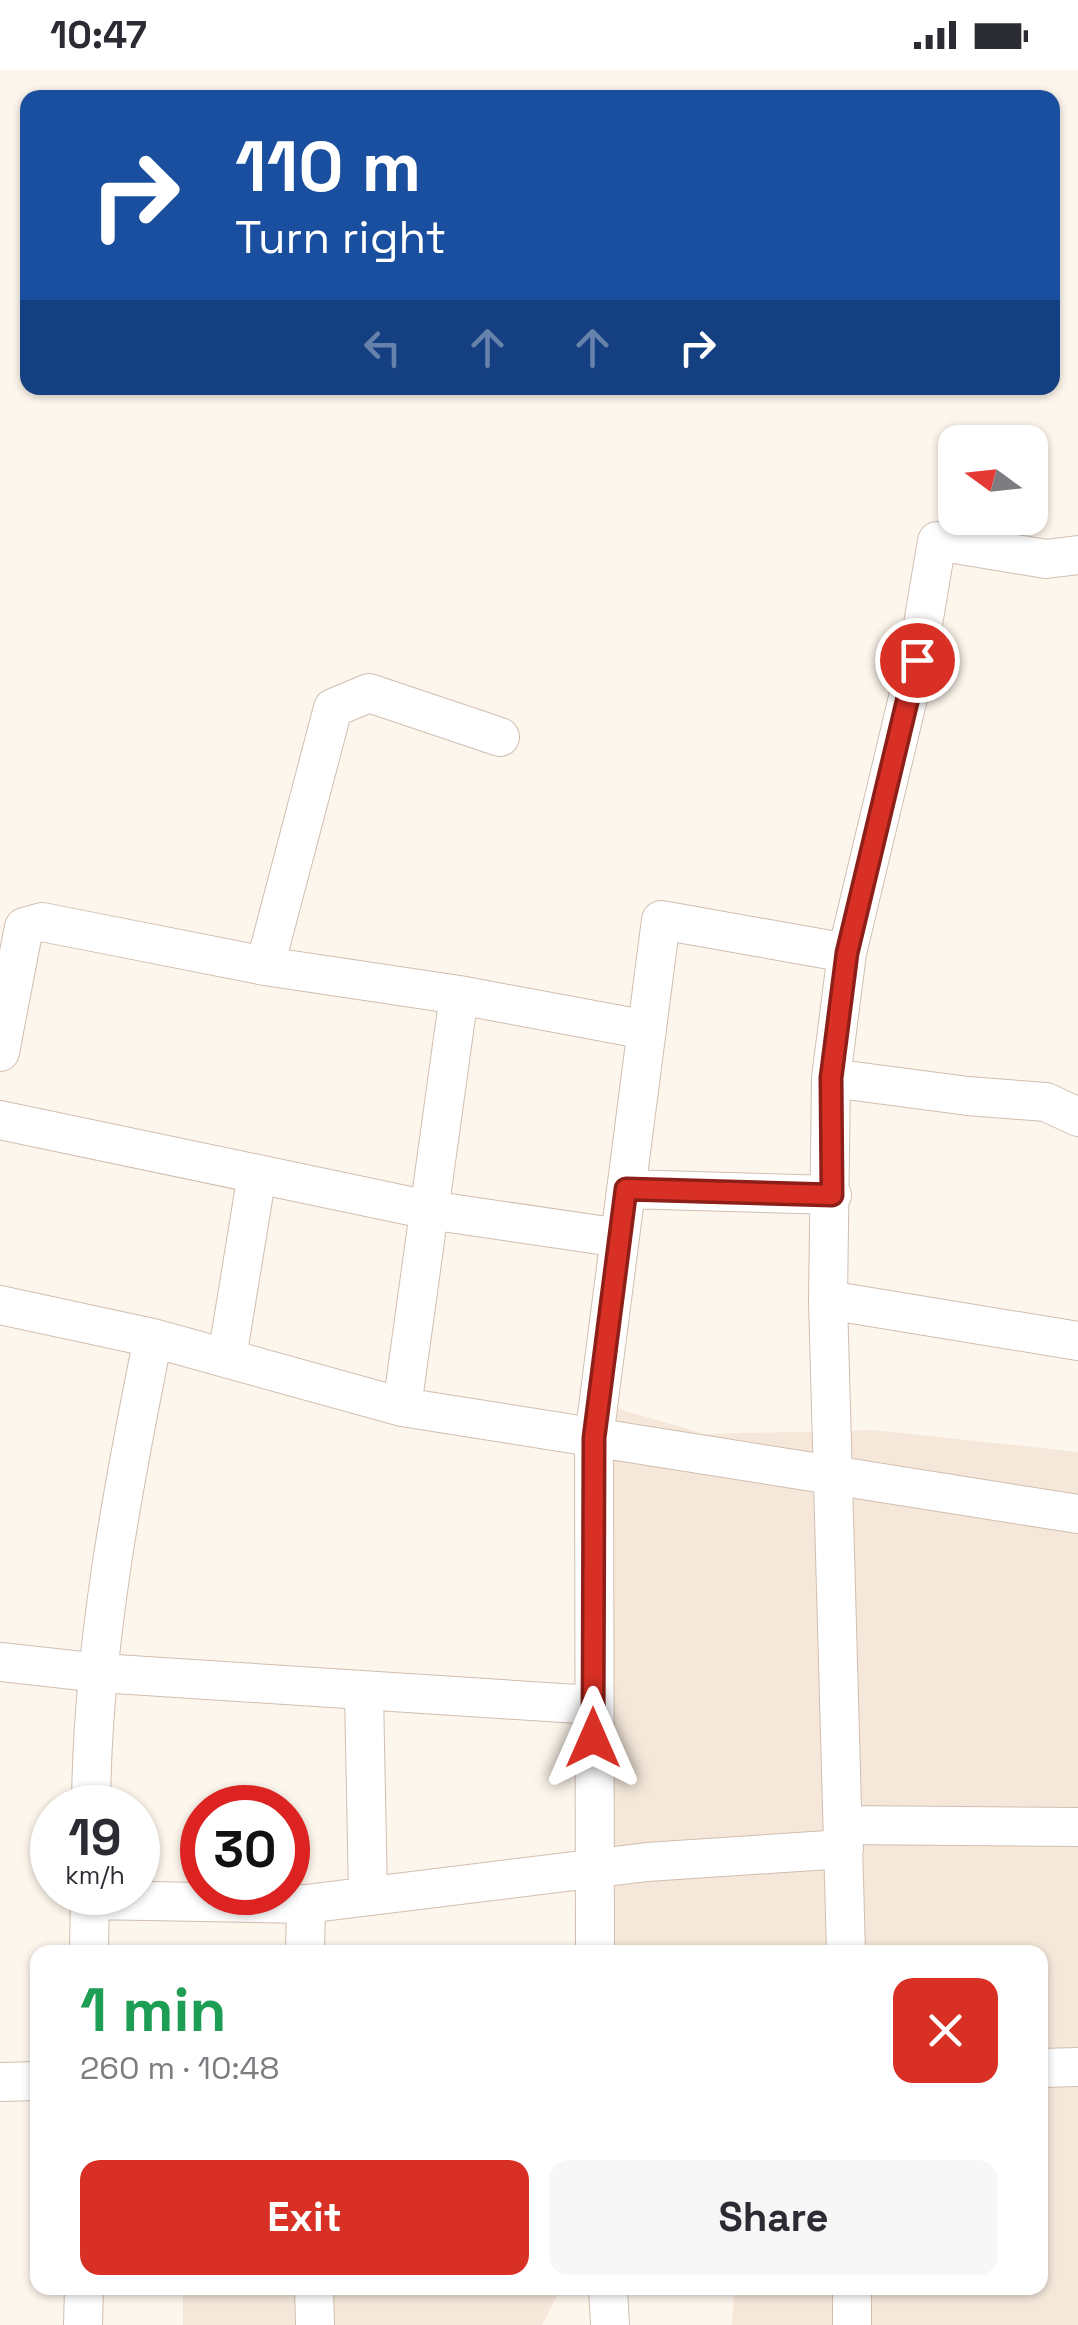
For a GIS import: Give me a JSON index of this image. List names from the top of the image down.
{
  "north": "left",
  "page": {
    "status": "10:47",
    "turn": ["110 m", "Turn right"],
    "speed": "19 km/h",
    "limit": "30",
    "heading": ["1 min", "260 m · 10:48"],
    "buttons": ["Exit", "Share"]
  }
}
